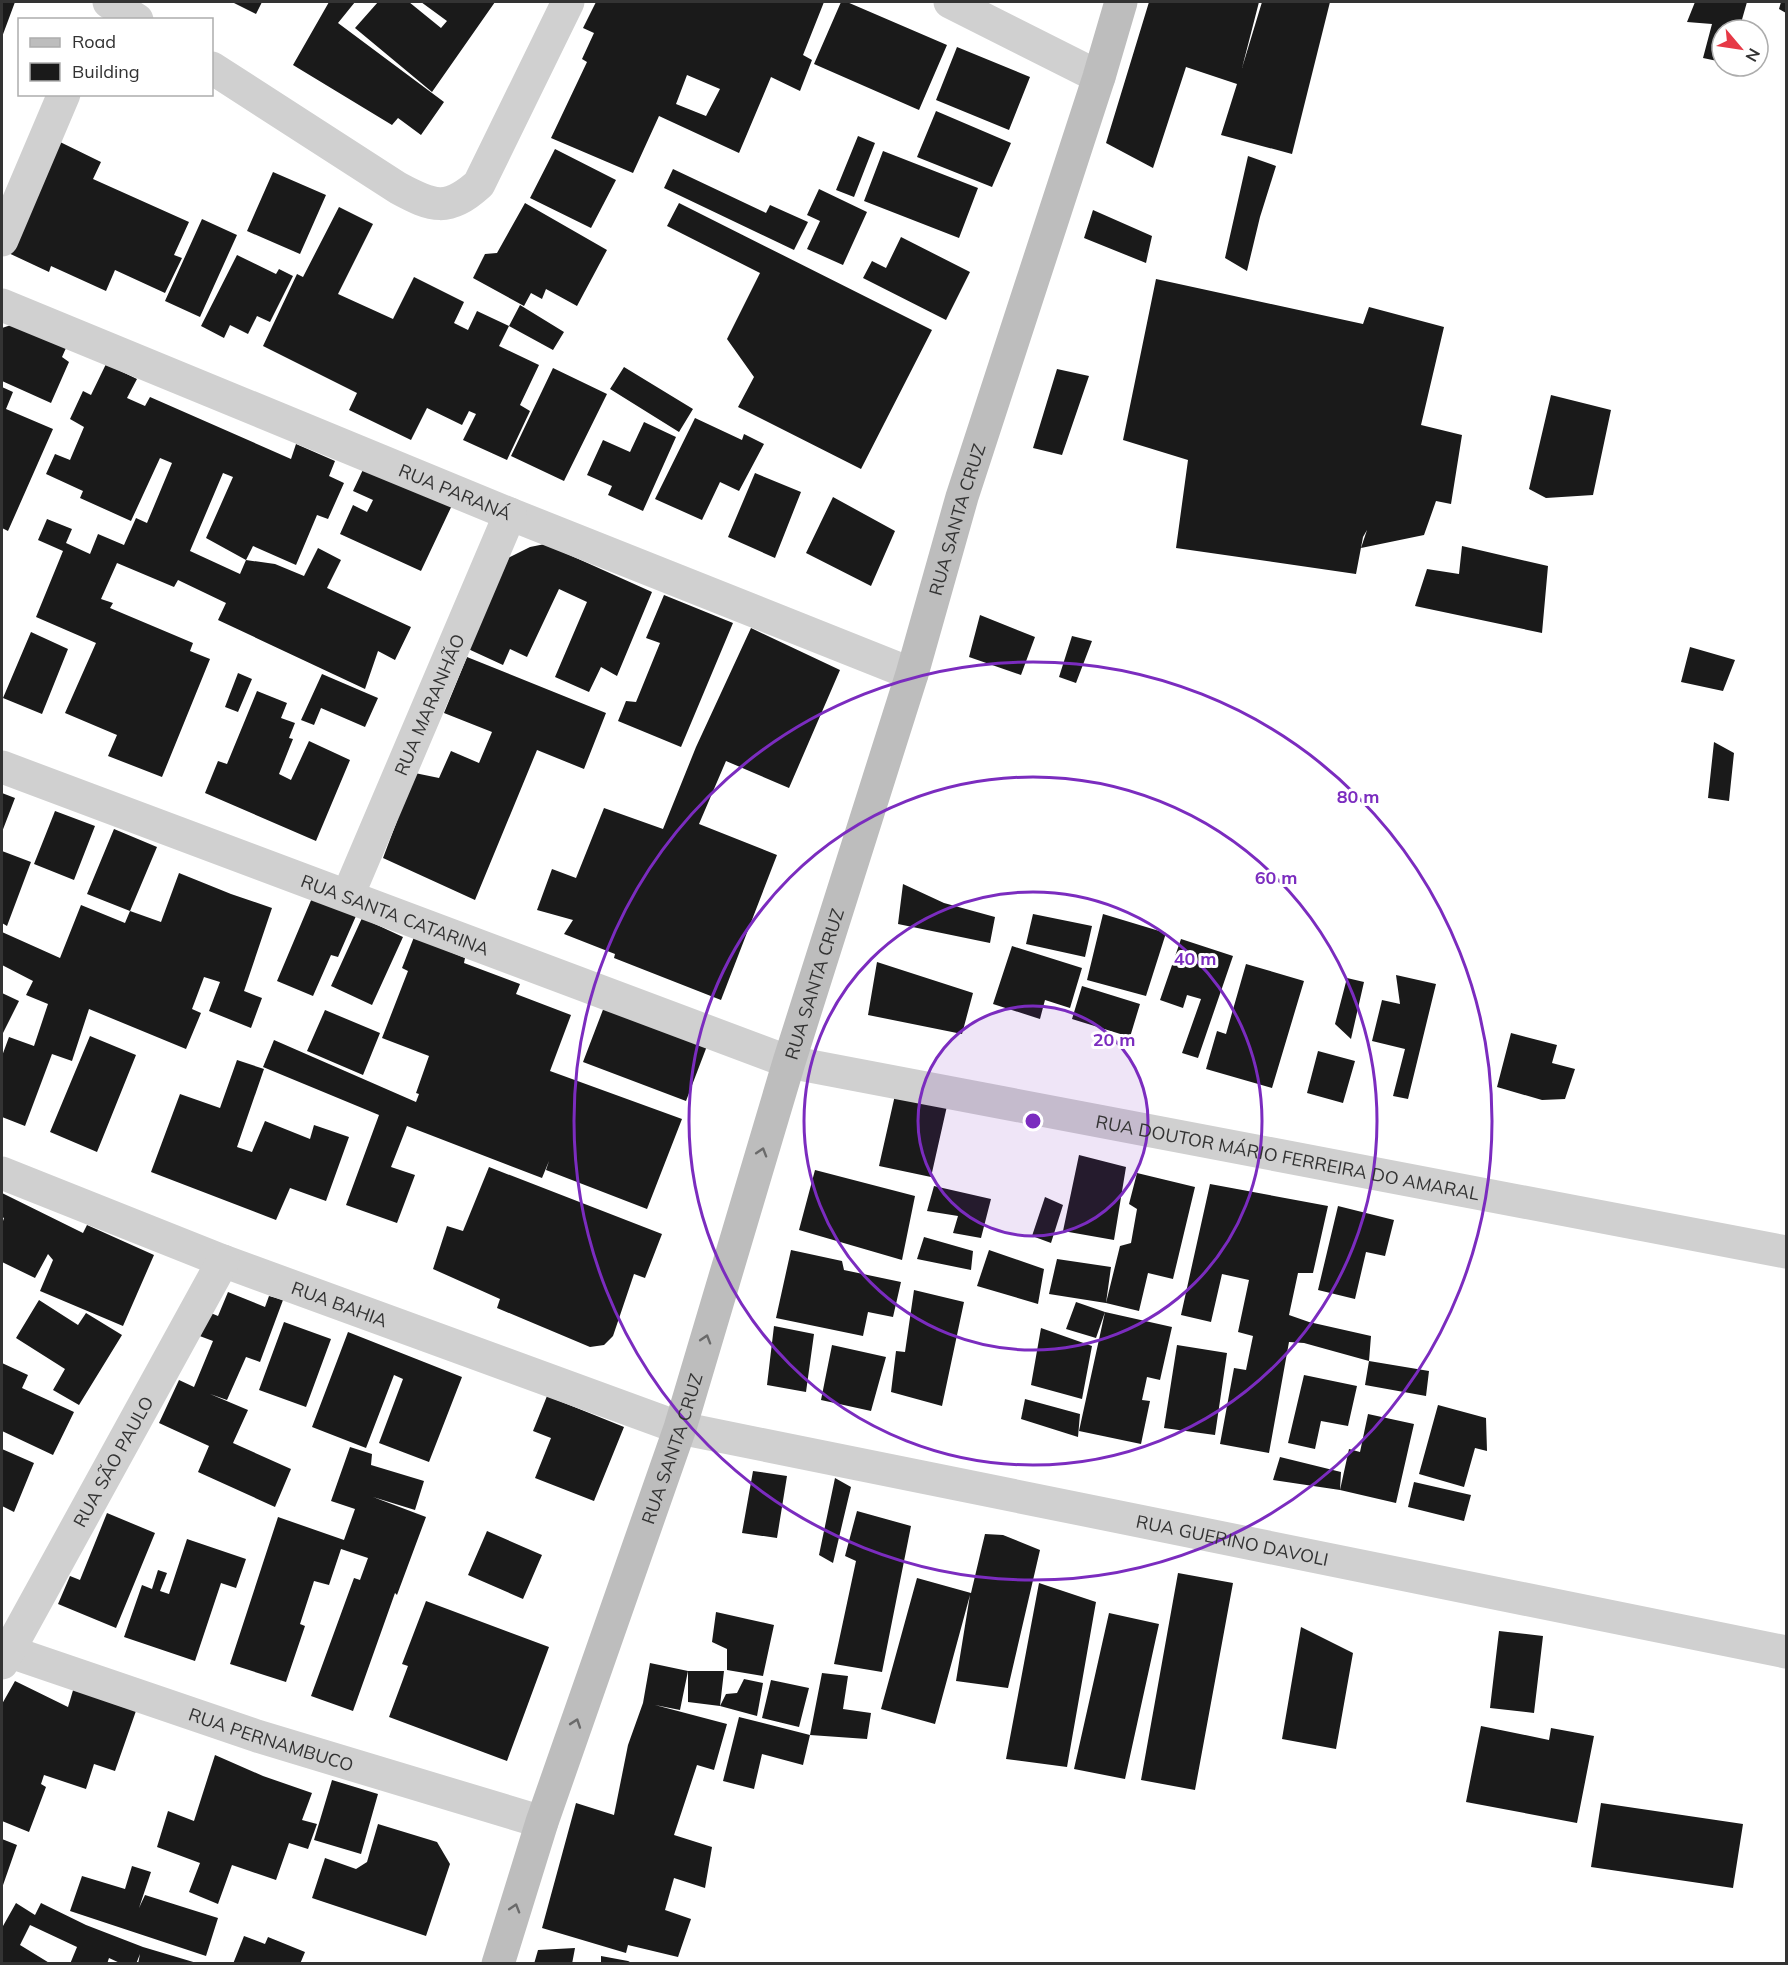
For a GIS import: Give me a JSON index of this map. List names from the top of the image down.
{
  "streets": {
    "street": [
      "RUA PARANÁ",
      "RUA SANTA CRUZ",
      "RUA MARANHÃO",
      "RUA SANTA CATARINA",
      "RUA DOUTOR MÁRIO FERREIRA DO AMARAL",
      "RUA BAHIA",
      "RUA SÃO PAULO",
      "RUA GUERINO DAVOLI",
      "RUA PERNAMBUCO"
    ]
  },
  "crossings": [
    ["RUA PARANÁ", "RUA SANTA CRUZ"],
    ["RUA PARANÁ", "RUA MARANHÃO"],
    ["RUA SANTA CRUZ", "RUA SANTA CATARINA"],
    ["RUA SANTA CRUZ", "RUA DOUTOR MÁRIO FERREIRA DO AMARAL"],
    ["RUA SANTA CRUZ", "RUA BAHIA"],
    ["RUA SANTA CRUZ", "RUA GUERINO DAVOLI"],
    ["RUA SANTA CRUZ", "RUA PERNAMBUCO"],
    ["RUA MARANHÃO", "RUA SANTA CATARINA"],
    ["RUA SANTA CATARINA", "RUA DOUTOR MÁRIO FERREIRA DO AMARAL"],
    ["RUA BAHIA", "RUA SÃO PAULO"],
    ["RUA BAHIA", "RUA GUERINO DAVOLI"],
    ["RUA SÃO PAULO", "RUA PERNAMBUCO"]
  ],
  "one_way": ["RUA SANTA CRUZ"],
  "legend": ["Road", "Building"],
  "north": "bottom right",
  "rings": [
    "80 m",
    "60 m",
    "40 m",
    "20 m"
  ]
}
